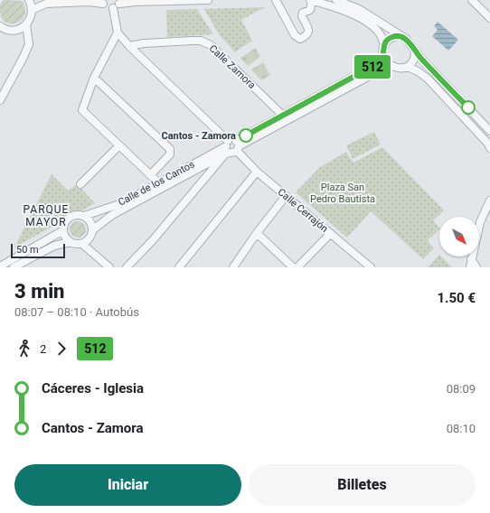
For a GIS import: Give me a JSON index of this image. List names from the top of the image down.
{
  "streets": {
    "street": ["Calle Zamora", "Calle de los Cantos", "Calle Cerrajón"]
  },
  "crossings": [
    ["Calle Zamora", "Calle de los Cantos"],
    ["Calle Zamora", "Calle Cerrajón"],
    ["Calle de los Cantos", "Calle Cerrajón"]
  ],
  "districts": ["PARQUE MAYOR"],
  "parks": ["Plaza San Pedro Bautista"],
  "places": ["Cantos - Zamora"],
  "lines": ["bus line 512"],
  "scale_bar": "50 m",
  "north": "bottom right",
  "page": {
    "on_map": "512",
    "scale": "50 m",
    "heading": ["3 min", "08:07 – 08:10 · Autobús", "1.50 €"],
    "legs": ["2", "512"],
    "list": [
      {
        "name": "Cáceres - Iglesia",
        "value": "08:09"
      },
      {
        "name": "Cantos - Zamora",
        "value": "08:10"
      }
    ],
    "buttons": ["Iniciar", "Billetes"]
  }
}
